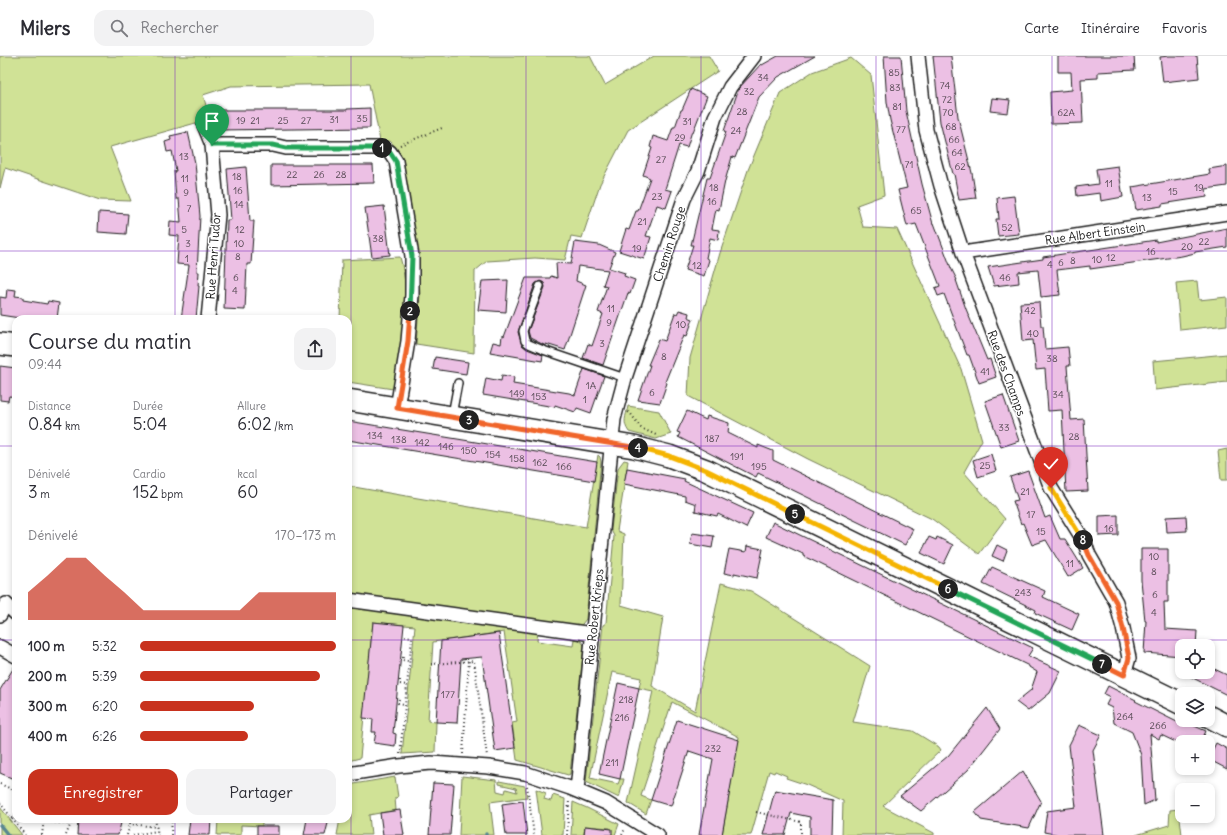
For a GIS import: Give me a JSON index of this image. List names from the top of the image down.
{
  "streets": {
    "street": [
      "Rue Albert Einstein",
      "Chemin Rouge",
      "Rue Henri Tudor",
      "Rue des Champs",
      "Rue Robert Krieps"
    ]
  },
  "crossings": [
    ["Rue Albert Einstein", "Rue des Champs"],
    ["Chemin Rouge", "Rue Robert Krieps"]
  ],
  "house_numbers": [
    "85",
    "34",
    "74",
    "83",
    "32",
    "72",
    "81",
    "28",
    "70",
    "62A",
    "35",
    "31",
    "19",
    "21",
    "25",
    "27",
    "31",
    "68",
    "77",
    "24",
    "29",
    "66",
    "64",
    "13",
    "27",
    "71",
    "62",
    "22",
    "26",
    "28",
    "18",
    "11",
    "11",
    "18",
    "19",
    "16",
    "15",
    "9",
    "23",
    "13",
    "16",
    "14",
    "7",
    "65",
    "21",
    "52",
    "5",
    "12",
    "38",
    "22",
    "3",
    "10",
    "20",
    "19",
    "16",
    "8",
    "12",
    "1",
    "10",
    "8",
    "6",
    "4",
    "12",
    "6",
    "46",
    "4",
    "11",
    "42",
    "9",
    "10",
    "40",
    "3",
    "8",
    "38",
    "41",
    "1A",
    "6",
    "149",
    "34",
    "153",
    "1",
    "33",
    "134",
    "28",
    "187",
    "138",
    "142",
    "146",
    "150",
    "154",
    "191",
    "158",
    "162",
    "25",
    "166",
    "195",
    "21",
    "17",
    "16",
    "15",
    "10",
    "11",
    "8",
    "243",
    "6",
    "4",
    "177",
    "218",
    "264",
    "216",
    "266",
    "232",
    "211"
  ],
  "page": {
    "header": "Milers",
    "search": "Rechercher",
    "nav": ["Carte", "Itinéraire", "Favoris"],
    "pins": [
      "1",
      "2",
      "3",
      "4",
      "5",
      "8",
      "6",
      "7"
    ],
    "heading": ["Course du matin", "09:44"],
    "stats": [
      ["Distance", "0.84 km"],
      ["Durée", "5:04"],
      ["Allure", "6:02 /km"],
      ["Dénivelé", "3 m"],
      ["Cardio", "152 bpm"],
      ["kcal", "60"]
    ],
    "chart": ["Dénivelé", "170–173 m"],
    "list": [
      {
        "name": "100 m",
        "note": "5:32"
      },
      {
        "name": "200 m",
        "note": "5:39"
      },
      {
        "name": "300 m",
        "note": "6:20"
      },
      {
        "name": "400 m",
        "note": "6:26"
      }
    ],
    "map_buttons": ["+", "−"],
    "buttons": ["Enregistrer", "Partager"]
  }
}
